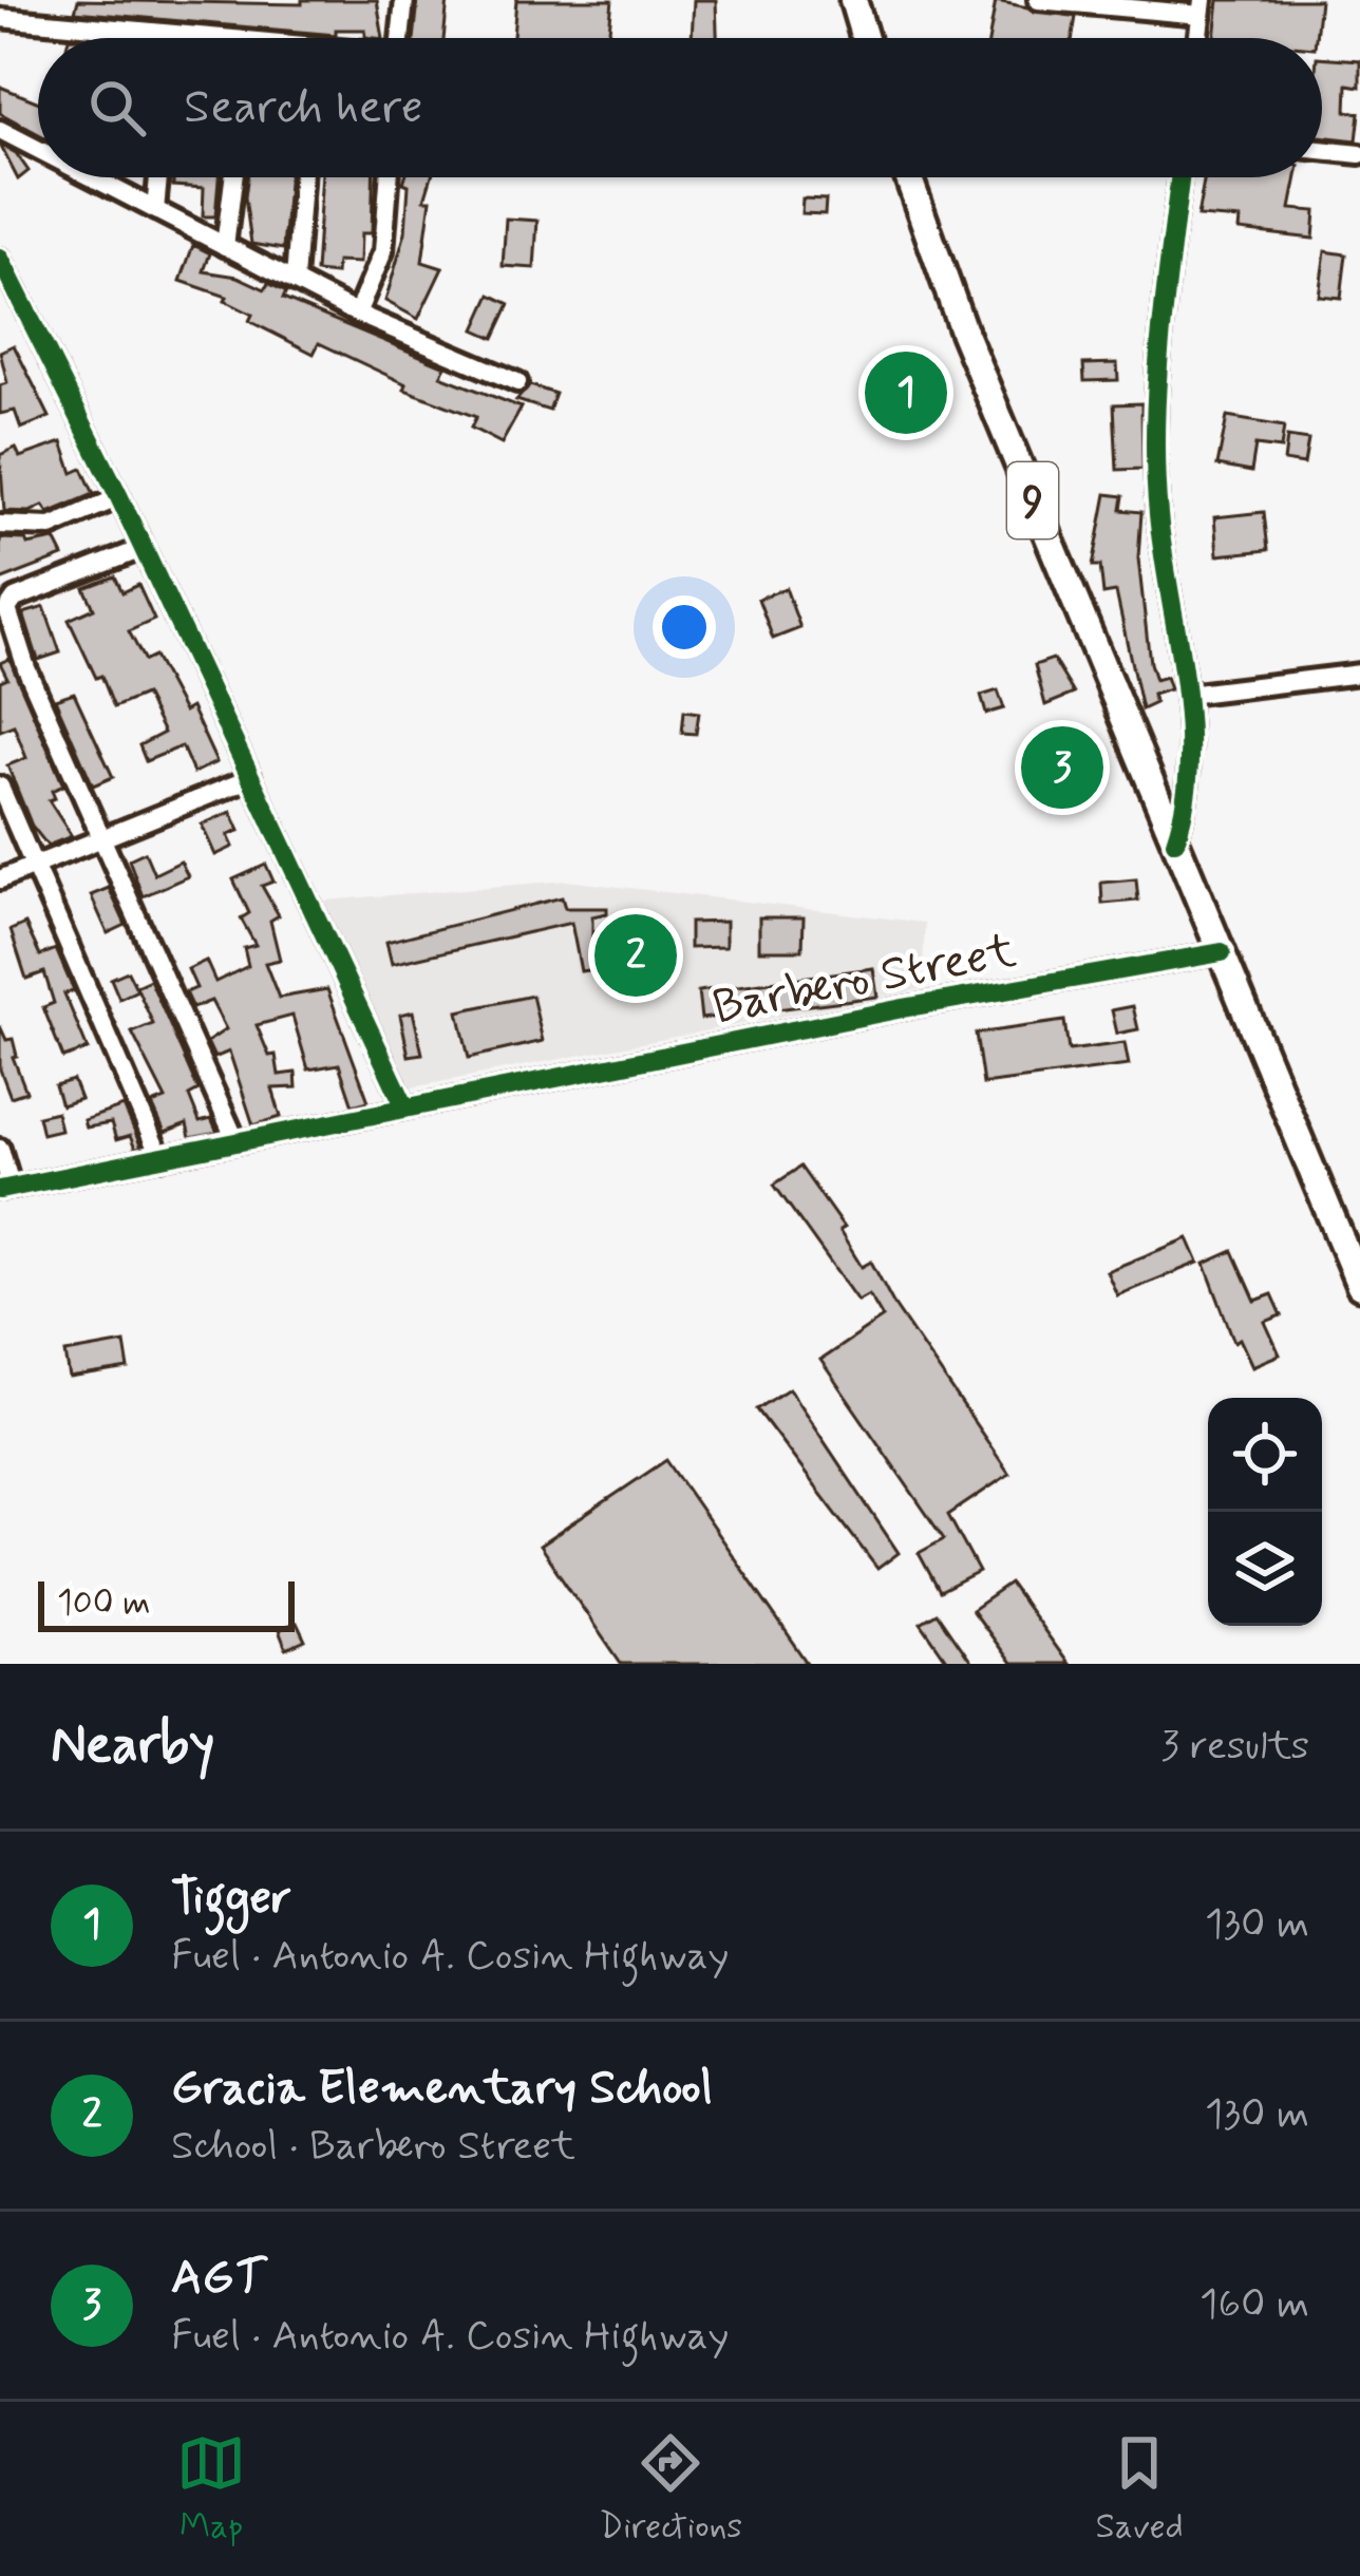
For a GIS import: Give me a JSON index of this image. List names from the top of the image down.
{
  "streets": {
    "highway": ["9"],
    "street": ["Barbero Street"]
  },
  "crossings": [
    ["9", "Barbero Street"]
  ],
  "scale_bar": "100 m",
  "page": {
    "search": "Search here",
    "pins": ["1", "3", "2"],
    "scale": "100 m",
    "heading": ["Nearby", "3 results"],
    "list": [
      {
        "mark": "1",
        "name": "Tigger",
        "note": "Fuel · Antonio A. Cosin Highway",
        "value": "130 m"
      },
      {
        "mark": "2",
        "name": "Gracia Elementary School",
        "note": "School · Barbero Street",
        "value": "130 m"
      },
      {
        "mark": "3",
        "name": "AGT",
        "note": "Fuel · Antonio A. Cosin Highway",
        "value": "160 m"
      }
    ],
    "nav": ["Map", "Directions", "Saved"]
  }
}
